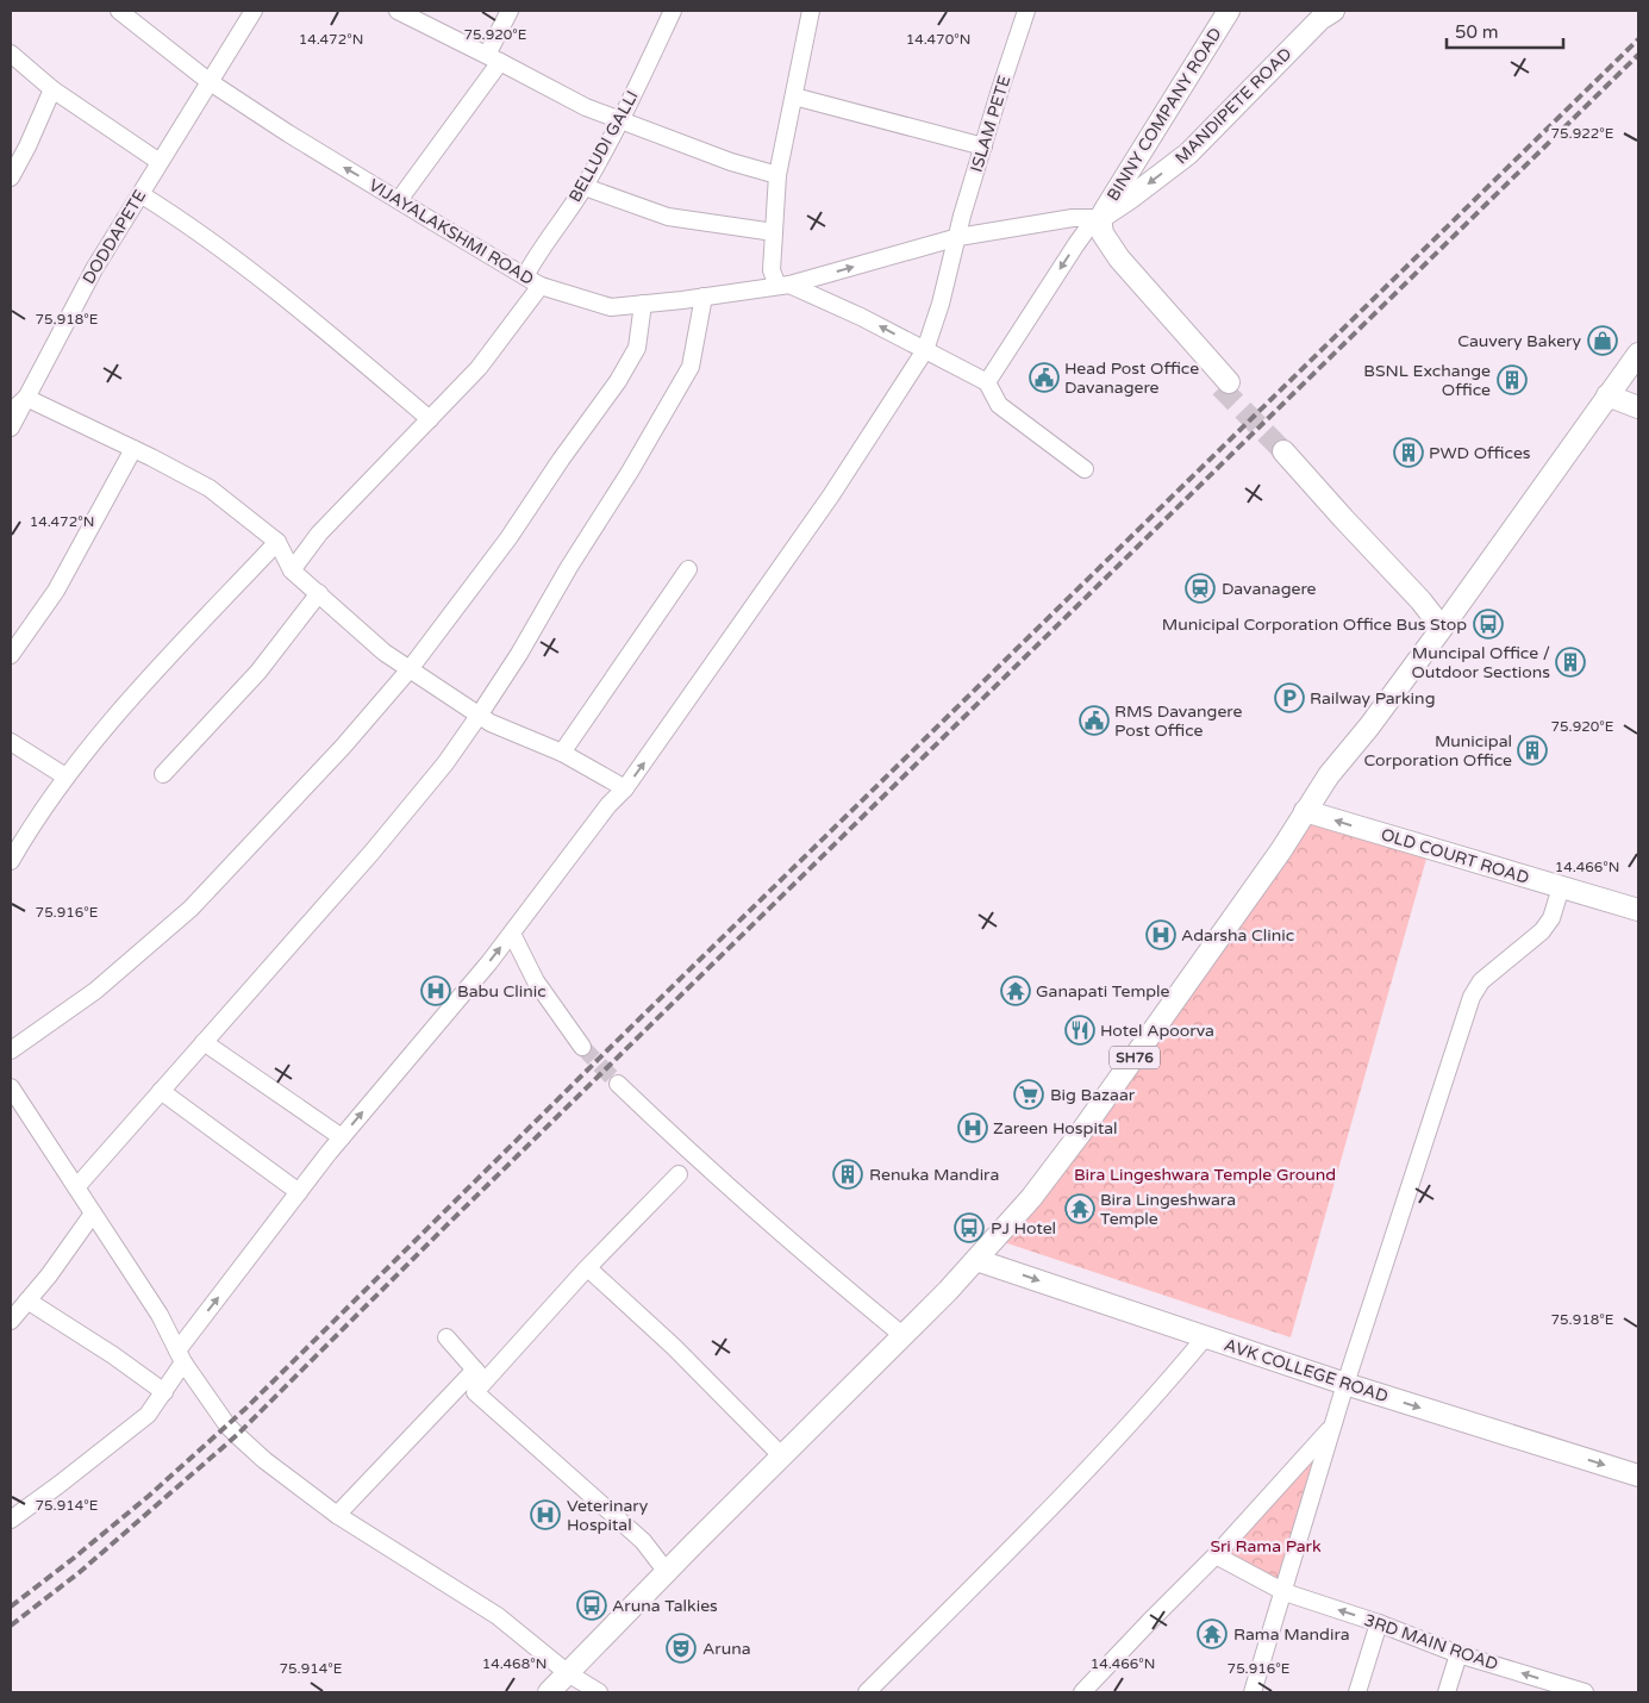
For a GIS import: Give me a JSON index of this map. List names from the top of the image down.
{
  "streets": {
    "main road": [
      "MANDIPETE ROAD",
      "BINNY COMPANY ROAD",
      "OLD COURT ROAD",
      "SH76",
      "AVK COLLEGE ROAD"
    ],
    "street": [
      "ISLAM PETE",
      "BELLUDI GALLI",
      "VIJAYALAKSHMI ROAD",
      "DODDAPETE",
      "3RD MAIN ROAD"
    ]
  },
  "crossings": [
    ["MANDIPETE ROAD", "BINNY COMPANY ROAD"],
    ["MANDIPETE ROAD", "VIJAYALAKSHMI ROAD"],
    ["BINNY COMPANY ROAD", "VIJAYALAKSHMI ROAD"],
    ["ISLAM PETE", "VIJAYALAKSHMI ROAD"],
    ["BELLUDI GALLI", "VIJAYALAKSHMI ROAD"],
    ["VIJAYALAKSHMI ROAD", "DODDAPETE"],
    ["OLD COURT ROAD", "SH76"],
    ["SH76", "AVK COLLEGE ROAD"]
  ],
  "one_way": [
    "MANDIPETE ROAD",
    "ISLAM PETE",
    "OLD COURT ROAD",
    "AVK COLLEGE ROAD",
    "3RD MAIN ROAD"
  ],
  "parks": ["Bira Lingeshwara Temple Ground", "Sri Rama Park"],
  "places": {
    "shop": ["Cauvery Bakery"],
    "public building": ["Head Post Office Davanagere", "RMS Davangere Post Office"],
    "building": [
      "BSNL Exchange Office",
      "PWD Offices",
      "Muncipal Office / Outdoor Sections",
      "Municipal Corporation Office",
      "Renuka Mandira"
    ],
    "station": ["Davanagere"],
    "bus stop": ["Municipal Corporation Office Bus Stop", "PJ Hotel", "Aruna Talkies"],
    "parking": ["Railway Parking"],
    "hospital": [
      "Adarsha Clinic",
      "Babu Clinic",
      "Zareen Hospital",
      "Veterinary Hospital"
    ],
    "temple": ["Ganapati Temple", "Bira Lingeshwara Temple", "Rama Mandira"],
    "restaurant": ["Hotel Apoorva"],
    "supermarket": ["Big Bazaar"],
    "theatre": ["Aruna"]
  },
  "scale_bar": "50 m",
  "coordinates": [
    "75.920°E",
    "14.472°N",
    "14.470°N",
    "75.922°E",
    "75.918°E",
    "14.466°N",
    "75.916°E",
    "75.914°E",
    "14.468°N"
  ]
}
